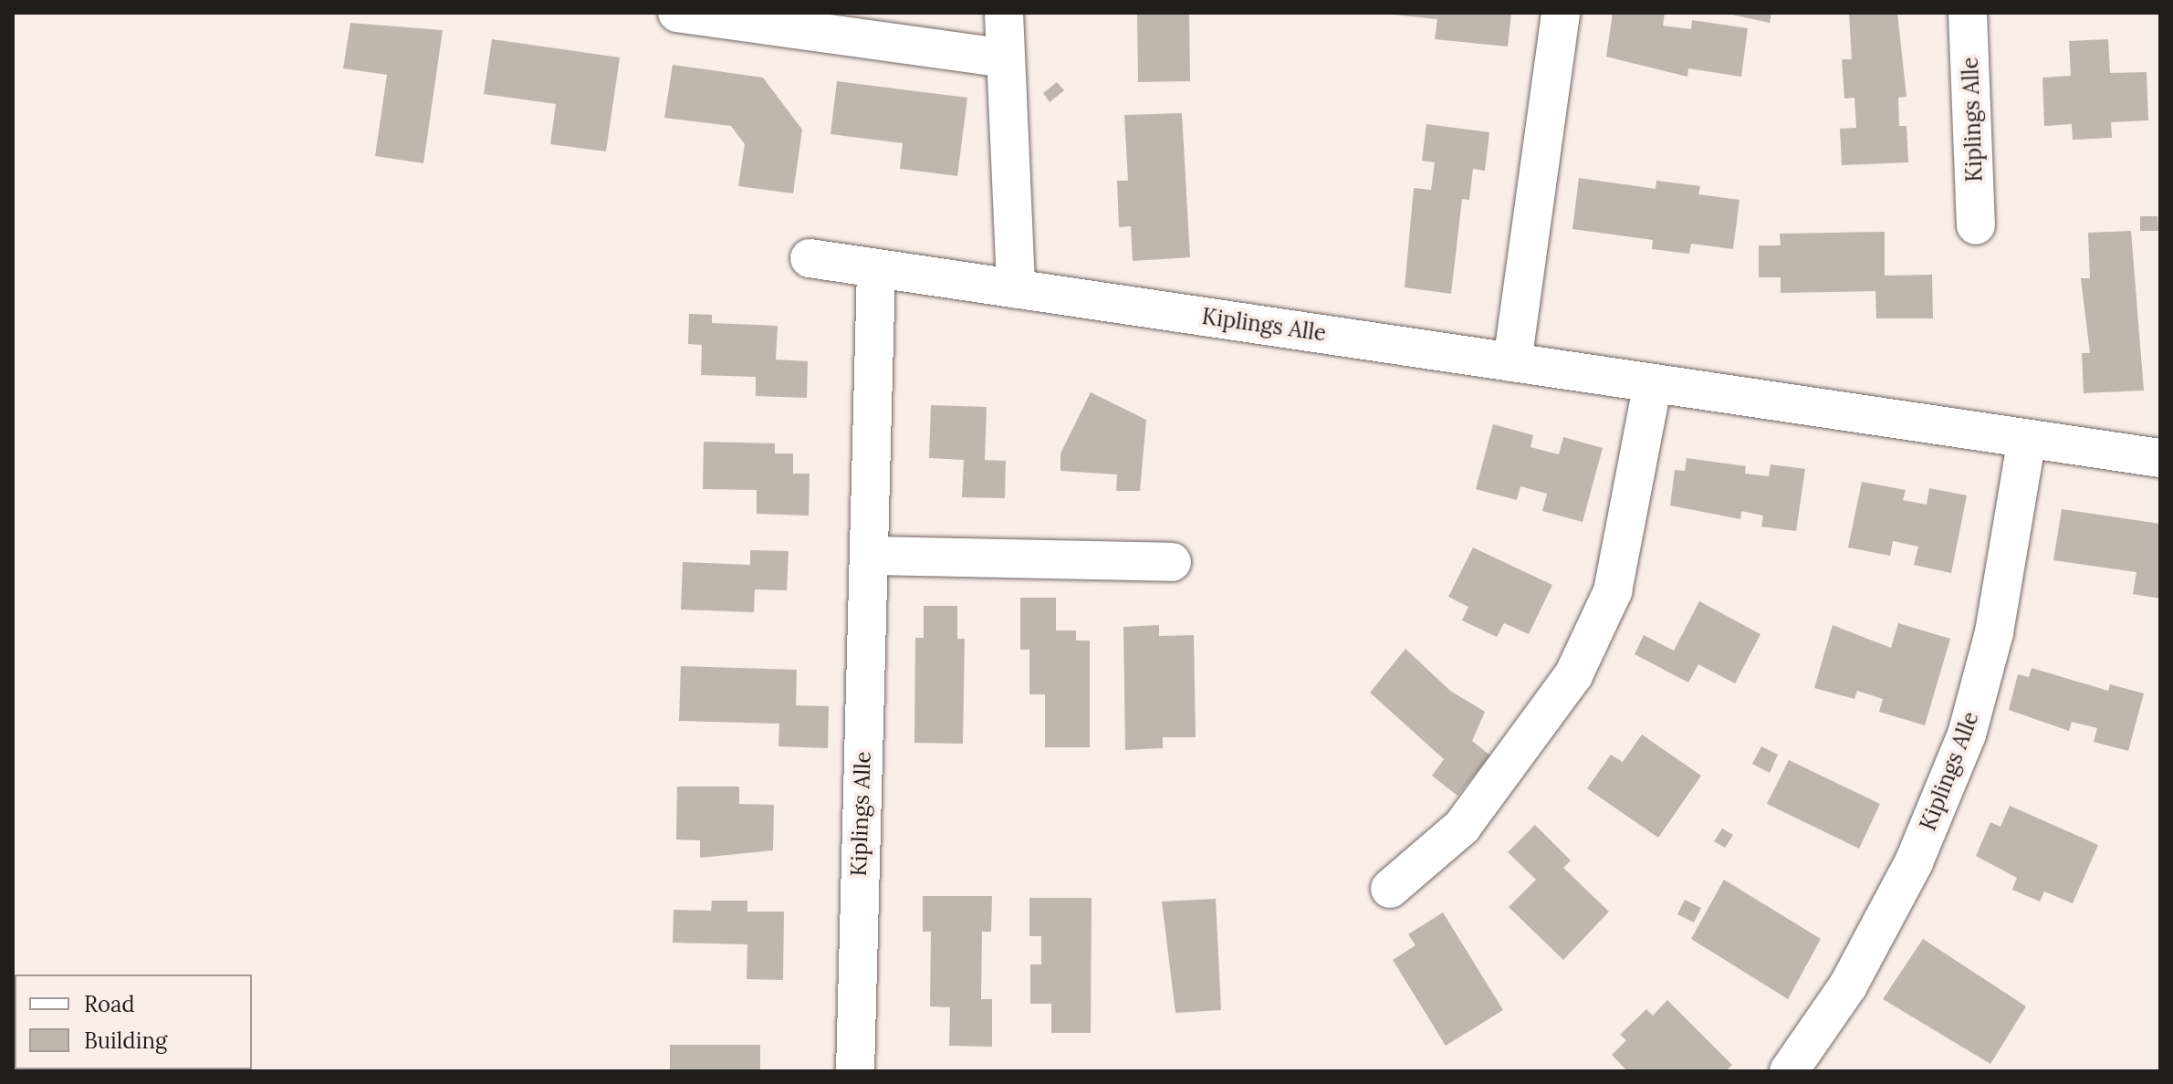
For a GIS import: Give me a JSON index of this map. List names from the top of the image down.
{
  "streets": {
    "street": ["Kiplings Alle"]
  },
  "legend": ["Road", "Building"]
}
